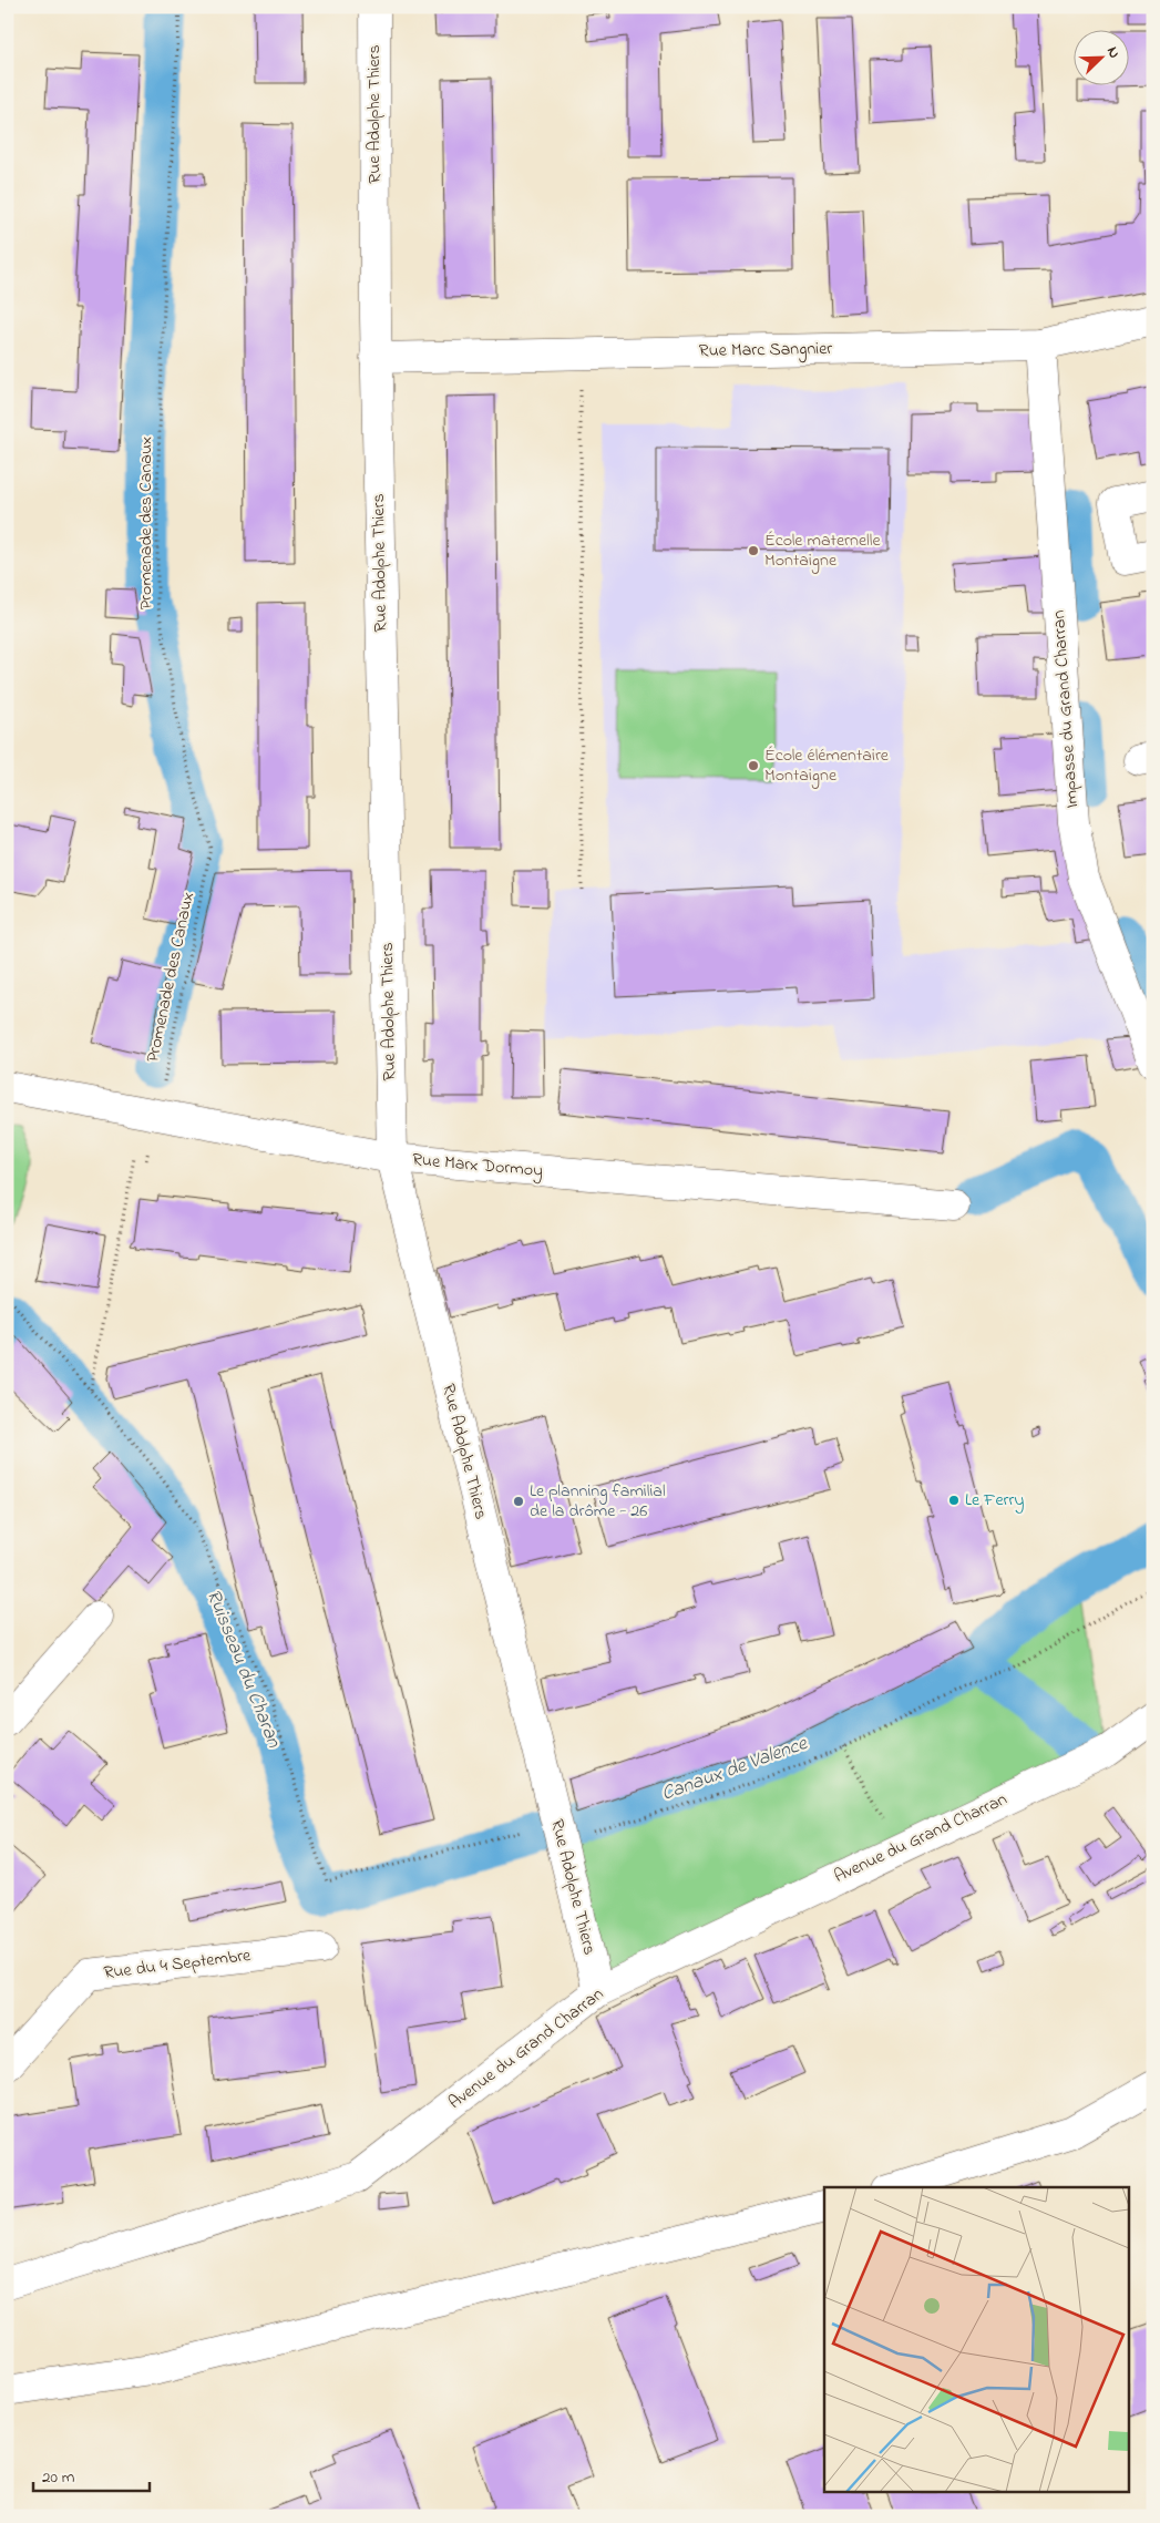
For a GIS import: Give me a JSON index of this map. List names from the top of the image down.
{
  "streets": {
    "street": [
      "Rue Adolphe Thiers",
      "Rue Marc Sangnier",
      "Impasse du Grand Charran",
      "Rue Marx Dormoy",
      "Avenue du Grand Charran",
      "Rue du 4 Septembre"
    ],
    "path": ["Promenade des Canaux"]
  },
  "crossings": [
    ["Rue Adolphe Thiers", "Rue Marc Sangnier"],
    ["Rue Adolphe Thiers", "Rue Marx Dormoy"],
    ["Rue Adolphe Thiers", "Avenue du Grand Charran"],
    ["Rue Marc Sangnier", "Impasse du Grand Charran"],
    ["Promenade des Canaux", "Rue Marx Dormoy"]
  ],
  "water": ["Ruisseau du Charan", "Canaux de Valence"],
  "places": [
    "École maternelle Montaigne",
    "École élémentaire Montaigne",
    "Le Ferry",
    "Le planning familial de la drôme - 26"
  ],
  "scale_bar": "20 m",
  "north": "top right"
}
